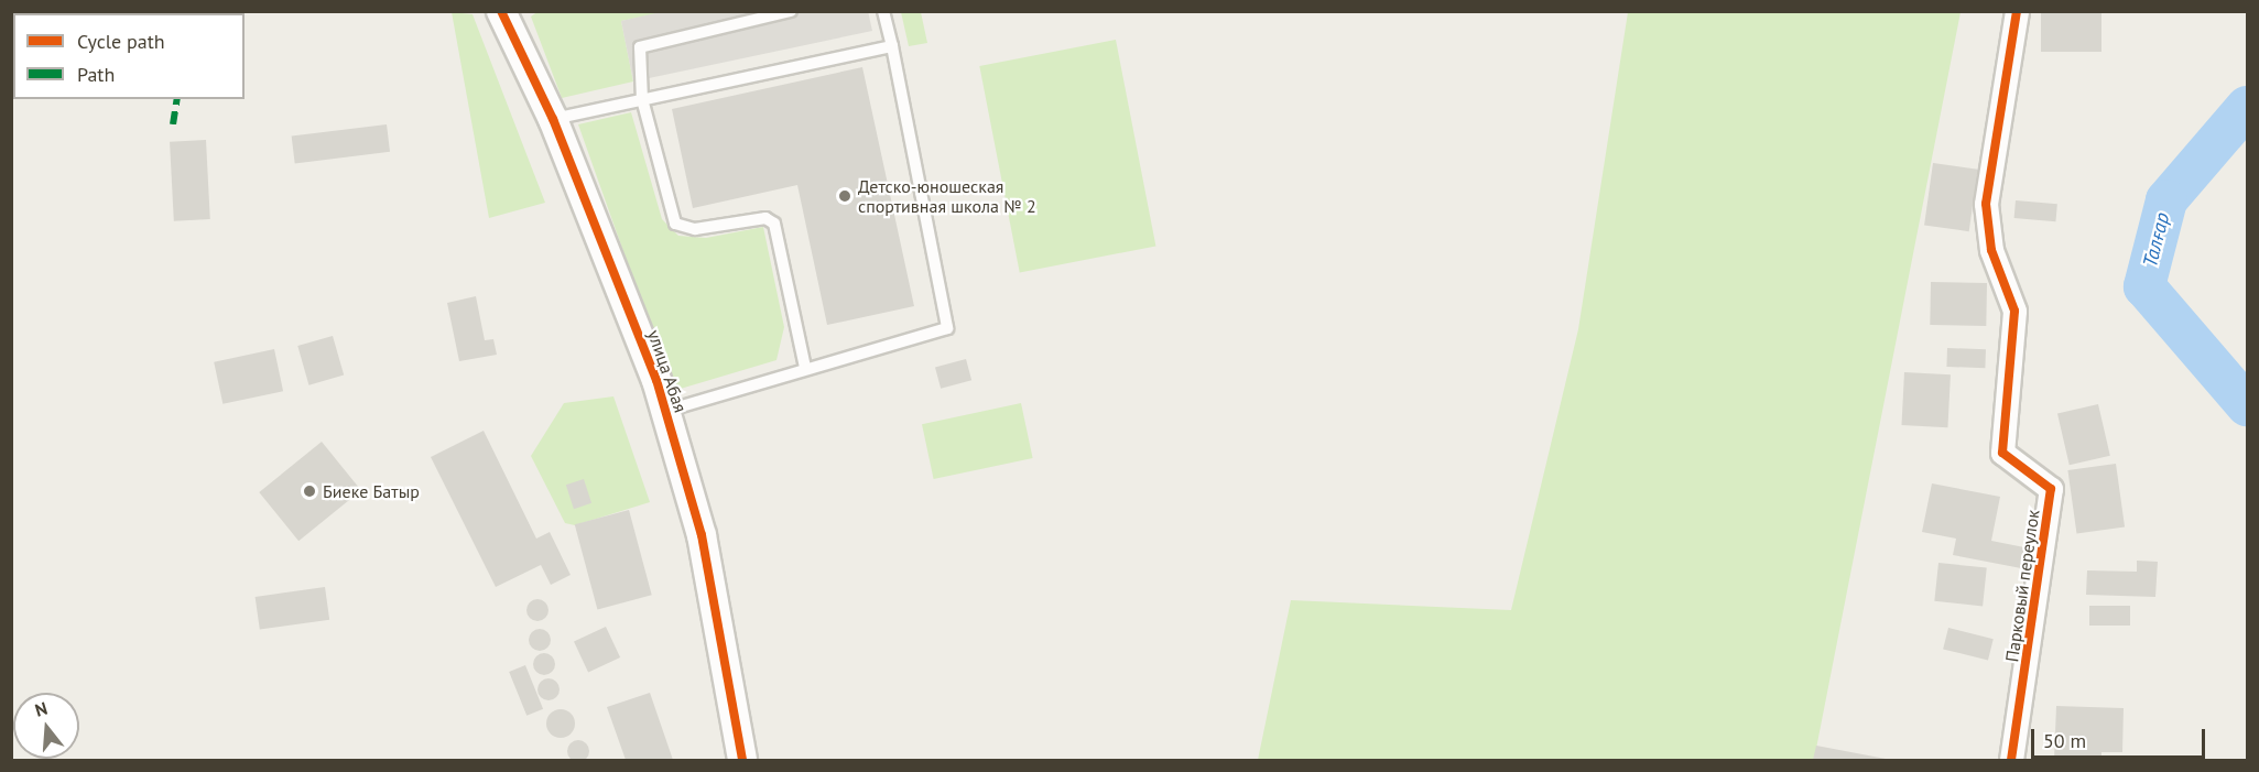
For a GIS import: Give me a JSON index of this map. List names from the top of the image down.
{
  "streets": {
    "street": ["улица Абая", "Парковый переулок"]
  },
  "water": ["Талғар"],
  "places": ["Детско-юношеская спортивная школа № 2", "Биеке Батыр"],
  "legend": ["Cycle path", "Path"],
  "scale_bar": "50 m",
  "north": "top"
}
